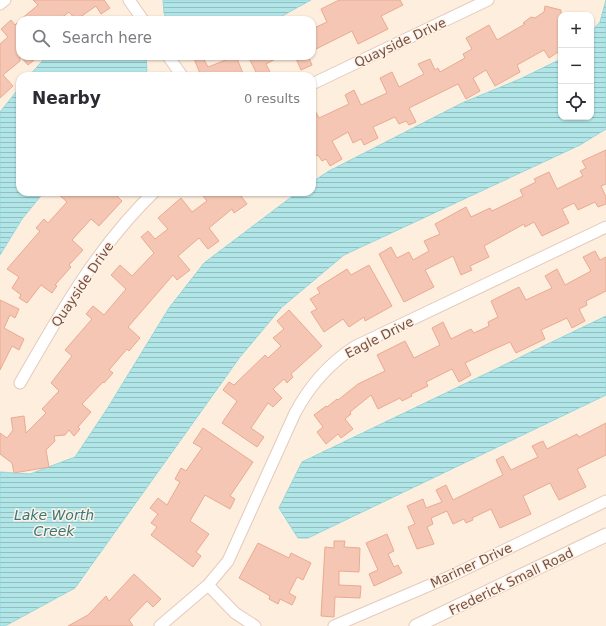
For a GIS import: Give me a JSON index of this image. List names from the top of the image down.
{
  "streets": {
    "street": [
      "Quayside Drive",
      "Eagle Drive",
      "Mariner Drive",
      "Frederick Small Road"
    ]
  },
  "water": ["Lake Worth Creek"],
  "page": {
    "map_buttons": ["+", "−"],
    "search": "Search here",
    "heading": ["Nearby", "0 results"]
  }
}
